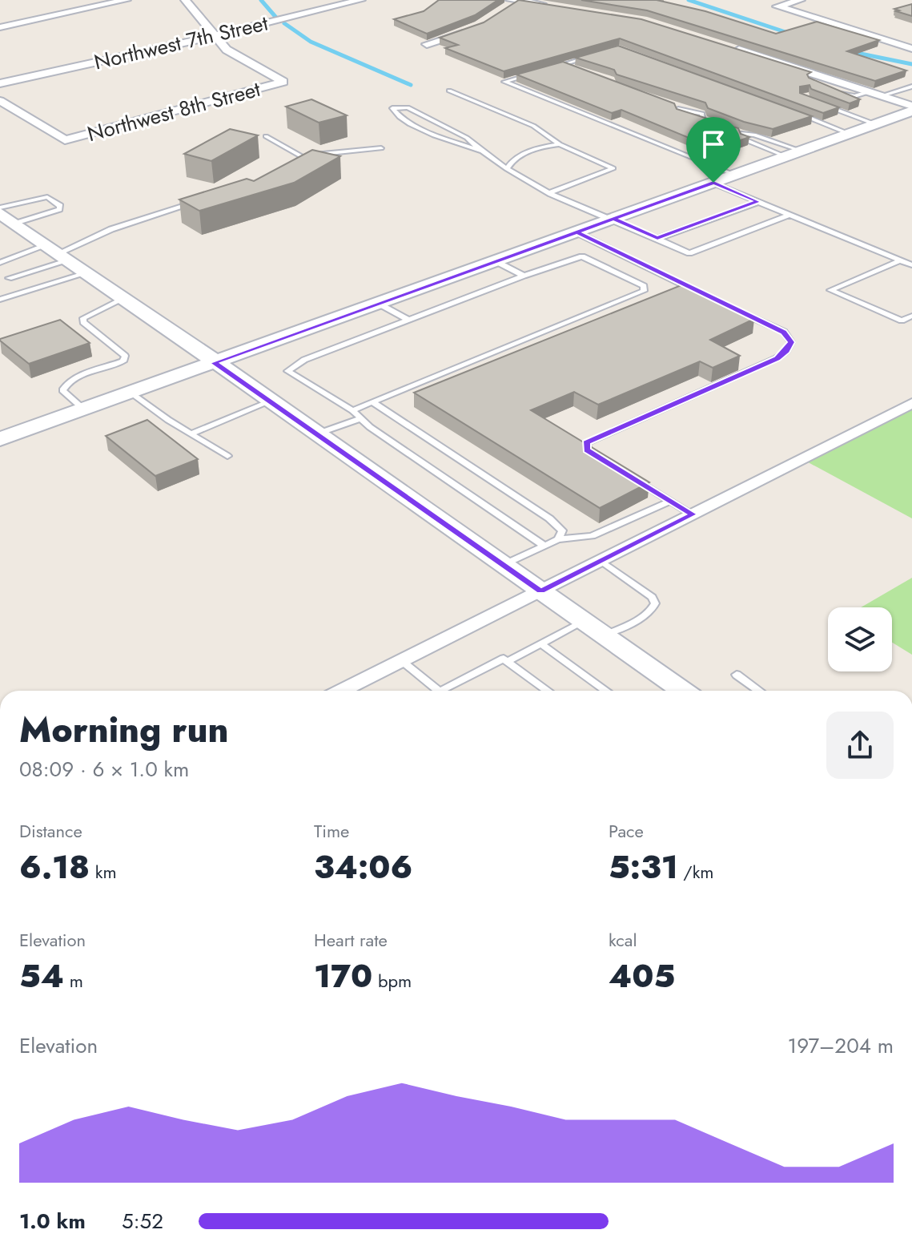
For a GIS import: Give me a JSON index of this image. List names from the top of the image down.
{
  "streets": {
    "street": ["Northwest 7th Street", "Northwest 8th Street"]
  },
  "crossings": [
    ["Northwest 7th Street", "Northwest 8th Street"]
  ],
  "page": {
    "heading": ["Morning run", "08:09 · 6 × 1.0 km"],
    "stats": [
      ["Distance", "6.18 km"],
      ["Time", "34:06"],
      ["Pace", "5:31 /km"],
      ["Elevation", "54 m"],
      ["Heart rate", "170 bpm"],
      ["kcal", "405"]
    ],
    "chart": ["Elevation", "197–204 m"],
    "list": [
      {
        "name": "1.0 km",
        "note": "5:52"
      }
    ]
  }
}
